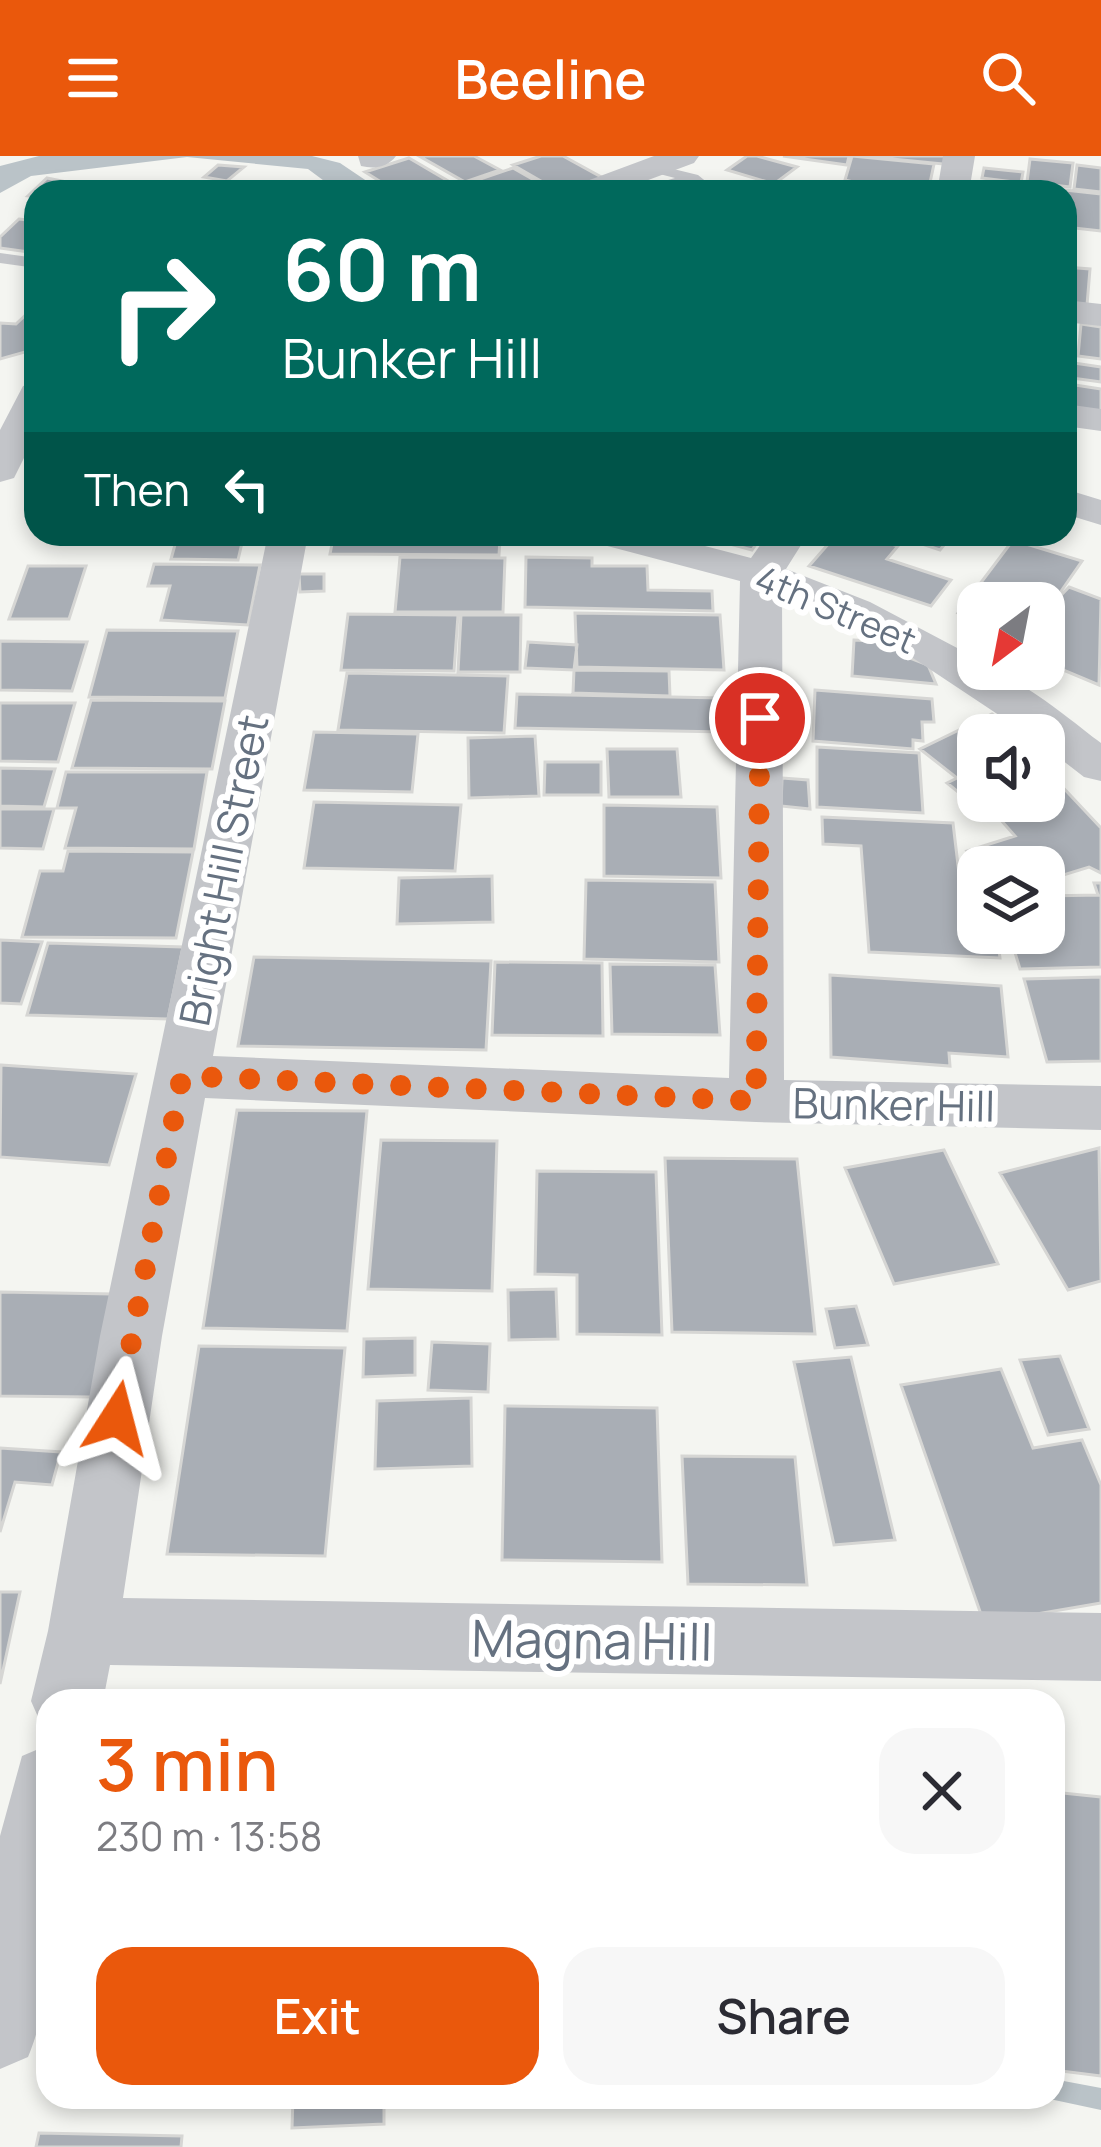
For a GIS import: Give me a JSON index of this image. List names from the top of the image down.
{
  "streets": {
    "street": [
      "4th Street",
      "Bright Hill Street",
      "Bunker Hill",
      "Magna Hill"
    ]
  },
  "crossings": [
    ["Bright Hill Street", "Bunker Hill"],
    ["Bright Hill Street", "Magna Hill"]
  ],
  "north": "bottom left",
  "page": {
    "header": "Beeline",
    "turn": ["60 m", "Bunker Hill"],
    "then": "Then",
    "heading": ["3 min", "230 m · 13:58"],
    "buttons": ["Exit", "Share"]
  }
}
